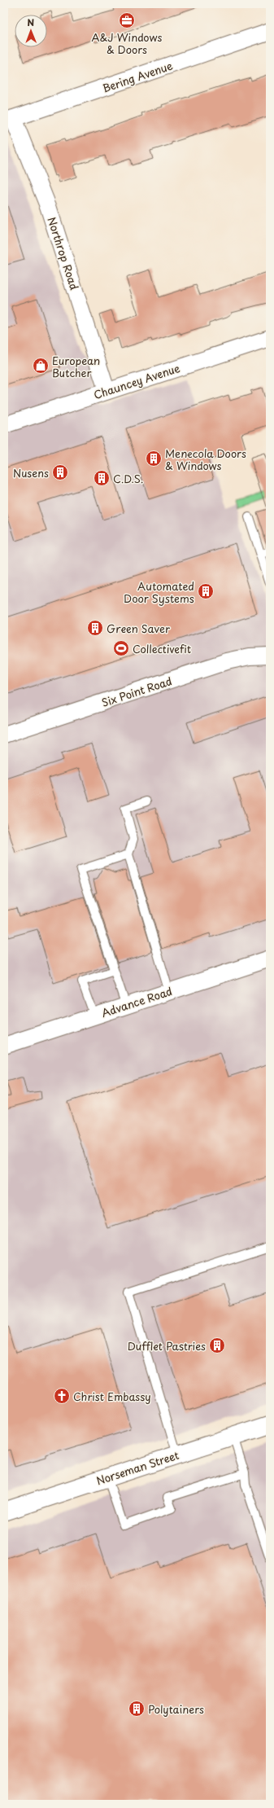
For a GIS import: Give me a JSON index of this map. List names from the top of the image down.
{
  "streets": {
    "street": [
      "Bering Avenue",
      "Northrop Road",
      "Chauncey Avenue",
      "Six Point Road",
      "Advance Road",
      "Norseman Street"
    ]
  },
  "crossings": [
    ["Bering Avenue", "Northrop Road"],
    ["Northrop Road", "Chauncey Avenue"]
  ],
  "places": {
    "office": ["A&J Windows & Doors"],
    "shop": ["European Butcher"],
    "building": [
      "Menecola Doors & Windows",
      "Nusens",
      "C.D.S.",
      "Automated Door Systems",
      "Green Saver",
      "Dufflet Pastries",
      "Polytainers"
    ],
    "sports": ["Collectivefit"],
    "church": ["Christ Embassy"]
  },
  "north": "top"
}
